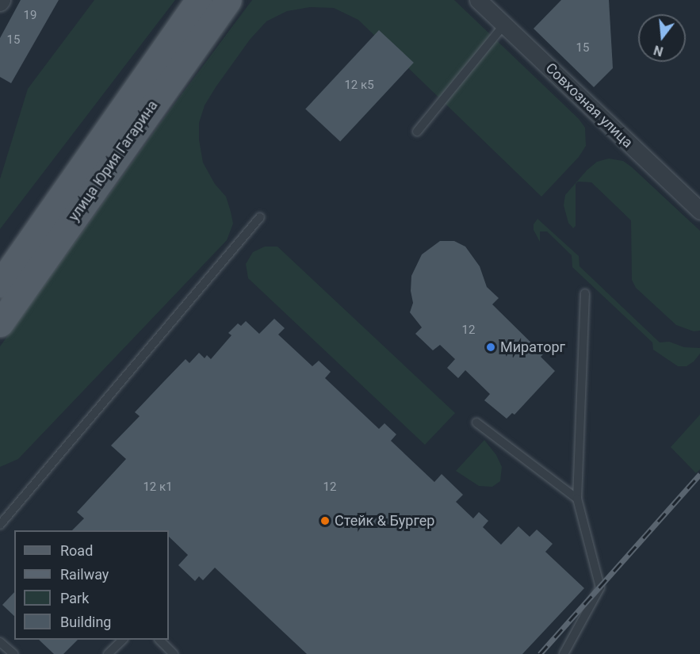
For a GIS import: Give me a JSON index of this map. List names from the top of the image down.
{
  "streets": {
    "main road": ["улица Юрия Гагарина"],
    "street": ["Совхозная улица"]
  },
  "places": ["Мираторг", "Стейк & Бургер"],
  "house_numbers": [
    "19",
    "15",
    "15",
    "12 к5",
    "12",
    "12 к1",
    "12"
  ],
  "legend": [
    "Road",
    "Railway",
    "Park",
    "Building"
  ],
  "north": "bottom"
}
